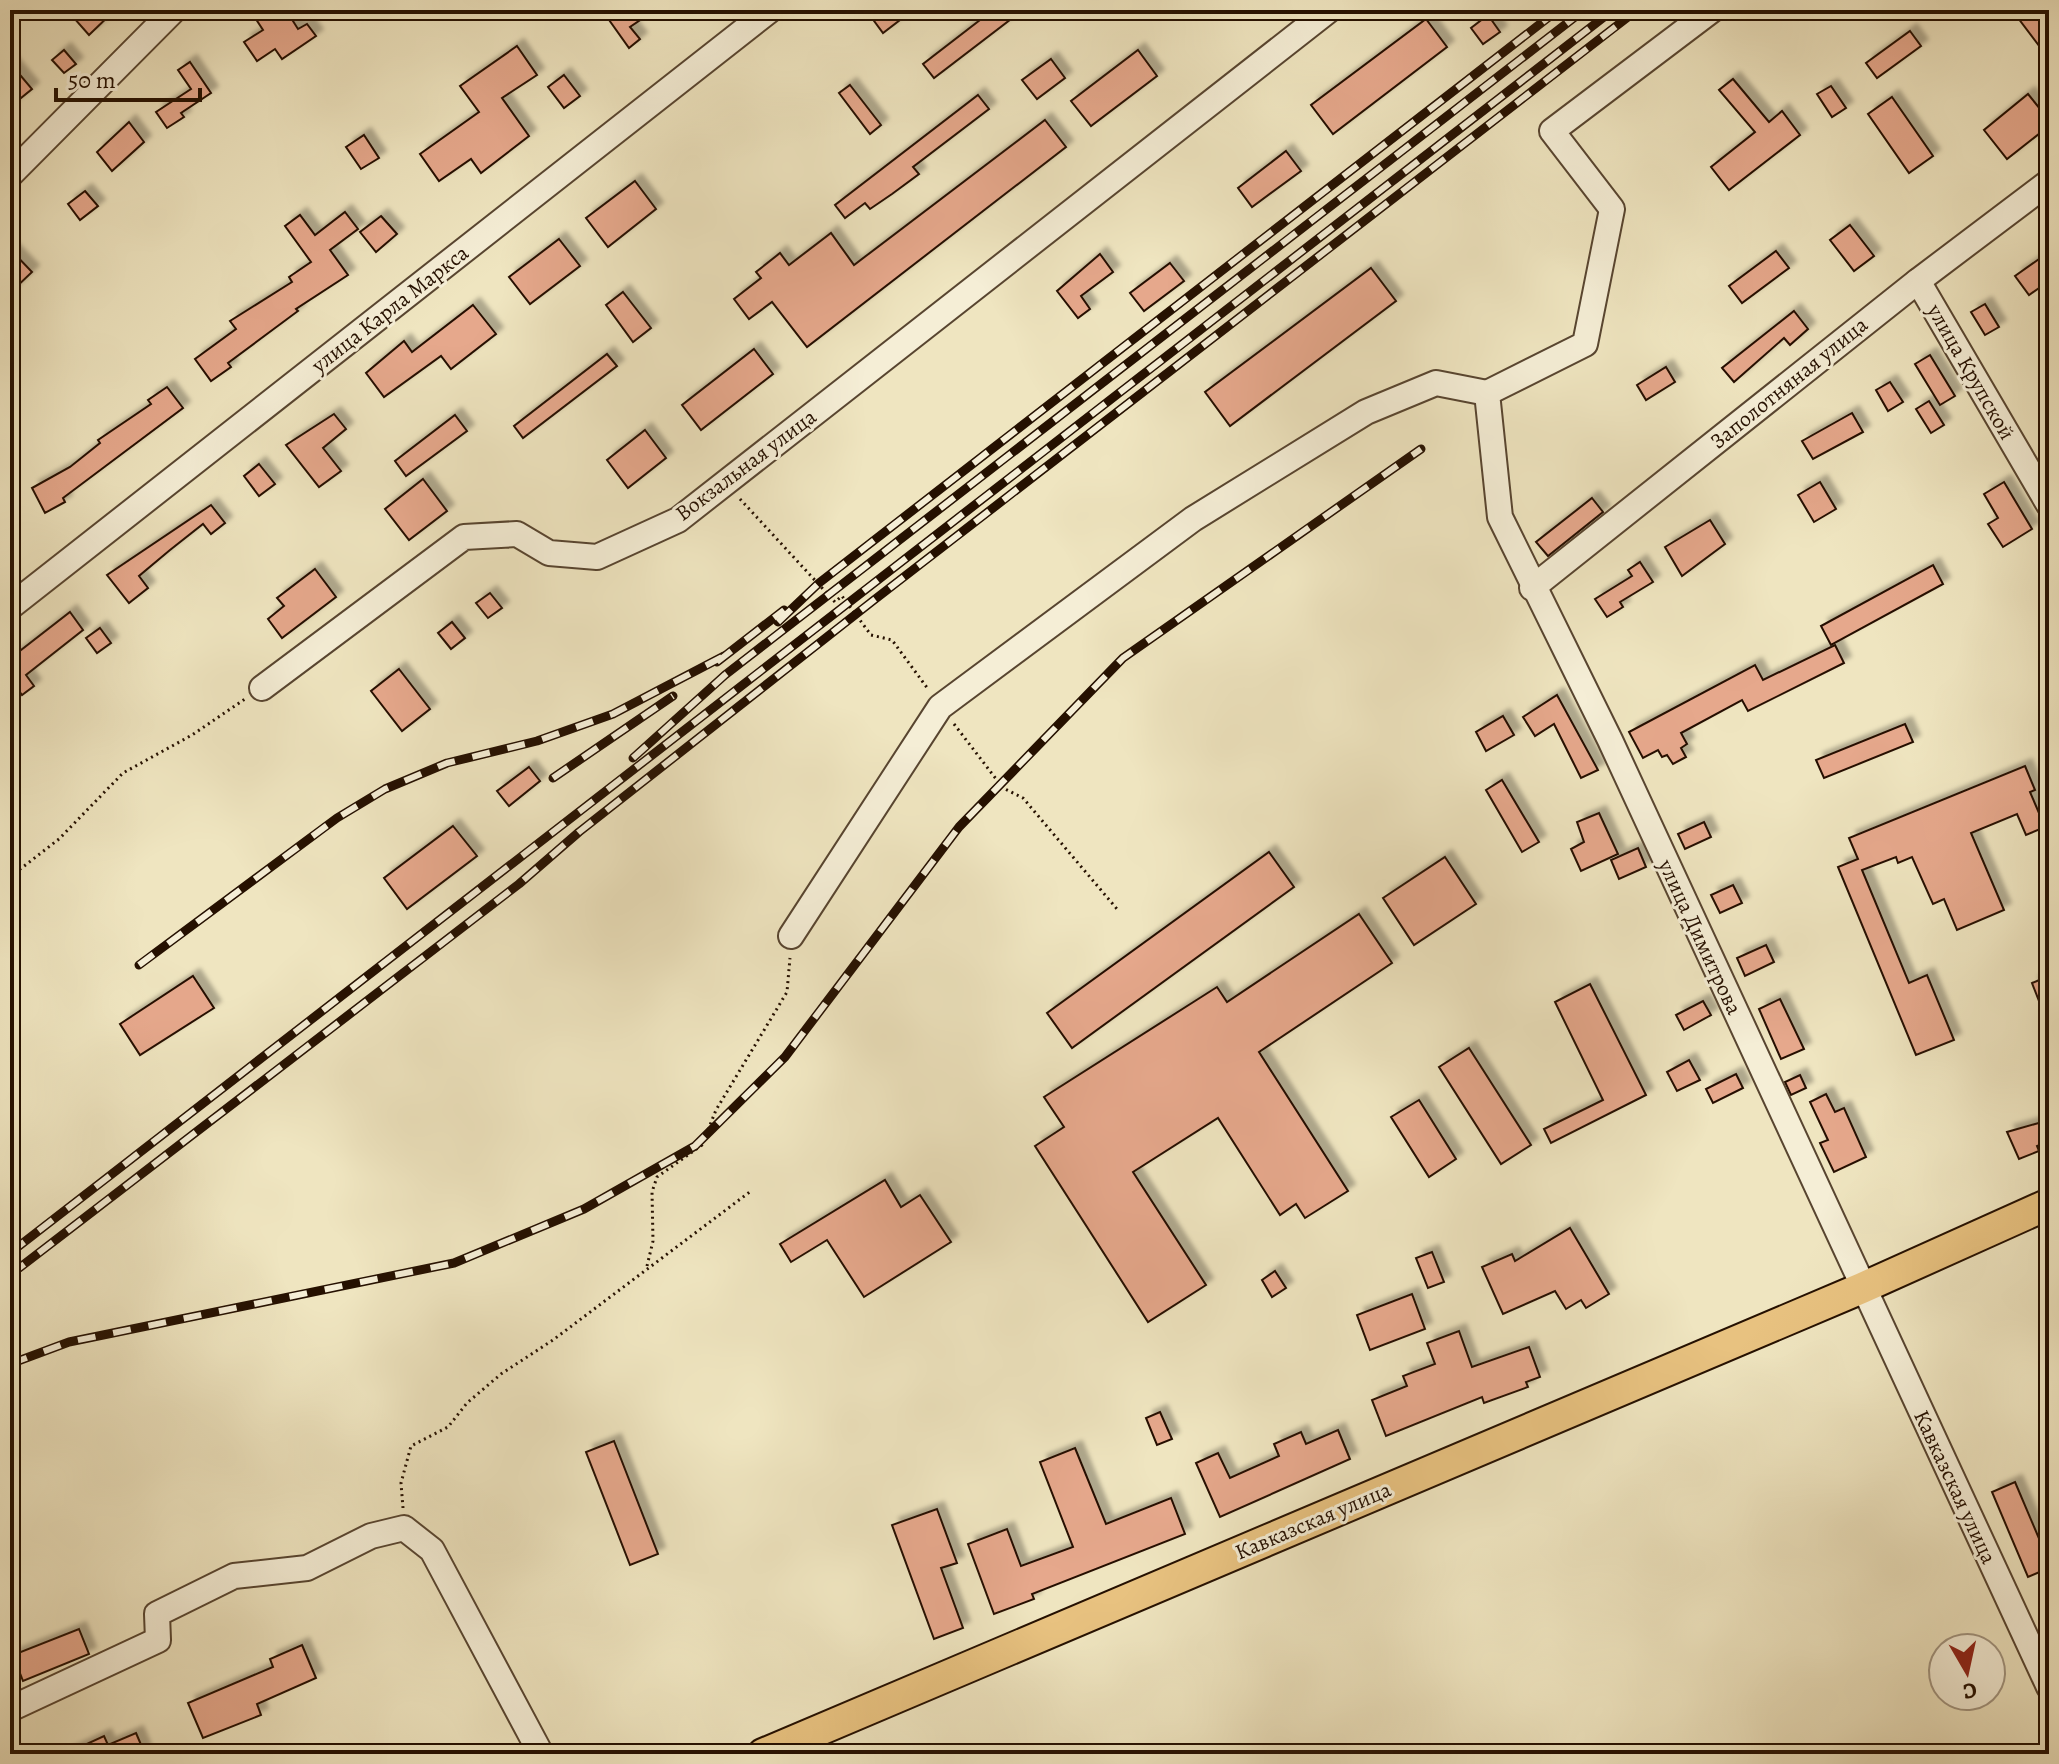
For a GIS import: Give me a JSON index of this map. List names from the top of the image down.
{
  "streets": {
    "main road": ["Кавказская улица"],
    "street": [
      "улица Карла Маркса",
      "улица Крупской",
      "Заполотняная улица",
      "Вокзальная улица",
      "улица Димитрова"
    ]
  },
  "crossings": [
    ["улица Крупской", "Заполотняная улица"],
    ["Заполотняная улица", "улица Димитрова"],
    ["улица Димитрова", "Кавказская улица"]
  ],
  "scale_bar": "50 m",
  "north": "bottom"
}
